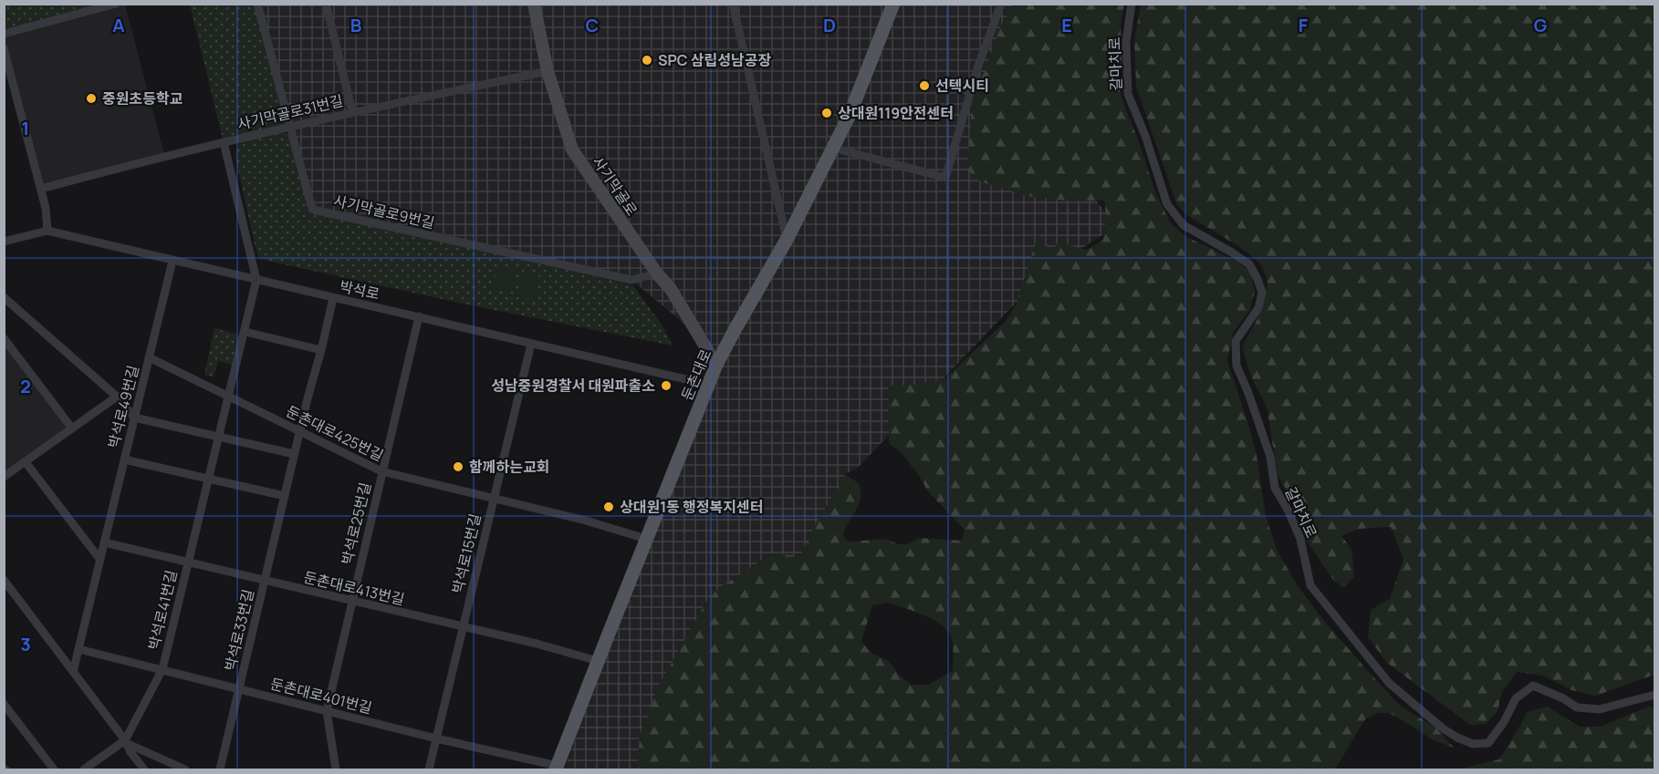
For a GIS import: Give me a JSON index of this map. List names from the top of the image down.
{
  "streets": {
    "main road": ["둔촌대로"],
    "street": [
      "갈마치로",
      "사기막골로31번길",
      "사기막골로",
      "사기막골로9번길",
      "박석로",
      "박석로49번길",
      "둔촌대로425번길",
      "박석로25번길",
      "박석로15번길",
      "둔촌대로413번길",
      "박석로41번길",
      "박석로33번길",
      "둔촌대로401번길"
    ]
  },
  "crossings": [
    ["사기막골로31번길", "사기막골로"],
    ["사기막골로31번길", "사기막골로9번길"],
    ["사기막골로", "사기막골로9번길"],
    ["사기막골로", "둔촌대로"],
    ["박석로", "둔촌대로"],
    ["박석로", "박석로49번길"],
    ["박석로", "박석로25번길"],
    ["박석로", "박석로15번길"],
    ["박석로", "박석로41번길"],
    ["박석로", "박석로33번길"],
    ["둔촌대로", "둔촌대로425번길"],
    ["둔촌대로", "둔촌대로413번길"],
    ["둔촌대로", "둔촌대로401번길"],
    ["박석로49번길", "둔촌대로425번길"],
    ["박석로49번길", "둔촌대로413번길"],
    ["박석로49번길", "둔촌대로401번길"],
    ["둔촌대로425번길", "박석로25번길"],
    ["둔촌대로425번길", "박석로15번길"],
    ["둔촌대로425번길", "박석로41번길"],
    ["둔촌대로425번길", "박석로33번길"],
    ["박석로25번길", "둔촌대로413번길"],
    ["박석로25번길", "둔촌대로401번길"],
    ["박석로15번길", "둔촌대로413번길"],
    ["박석로15번길", "둔촌대로401번길"],
    ["둔촌대로413번길", "박석로41번길"],
    ["둔촌대로413번길", "박석로33번길"],
    ["박석로41번길", "둔촌대로401번길"],
    ["박석로33번길", "둔촌대로401번길"]
  ],
  "places": [
    "SPC 삼립성남공장",
    "선텍시티",
    "중원초등학교",
    "상대원119안전센터",
    "성남중원경찰서 대원파출소",
    "함께하는교회",
    "상대원1동 행정복지센터"
  ],
  "grid": {
    "columns": [
      "A",
      "B",
      "C",
      "D",
      "E",
      "F",
      "G"
    ],
    "rows": ["1", "2", "3"]
  }
}
